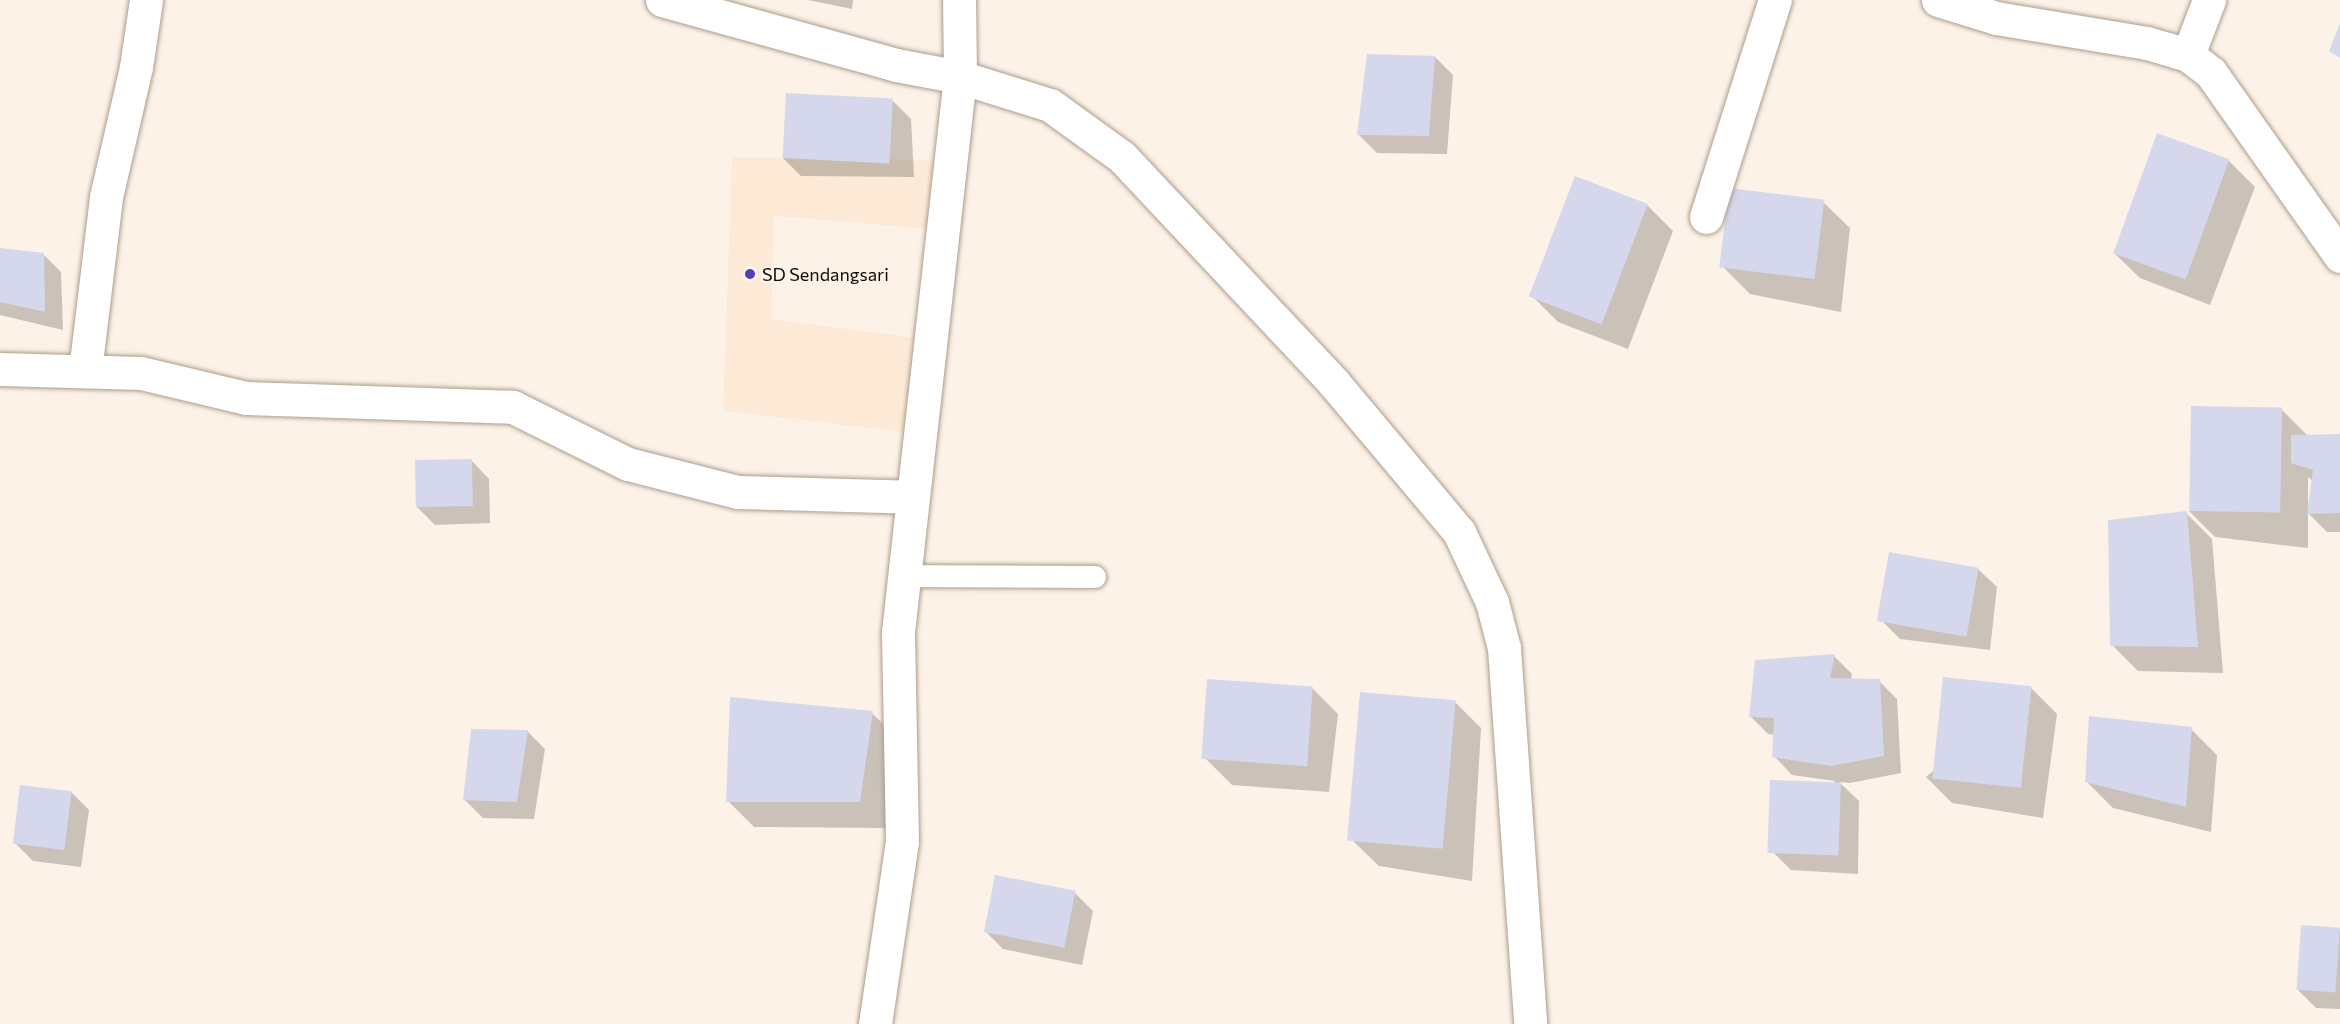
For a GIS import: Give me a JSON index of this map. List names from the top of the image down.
{
  "places": ["SD Sendangsari"]
}
